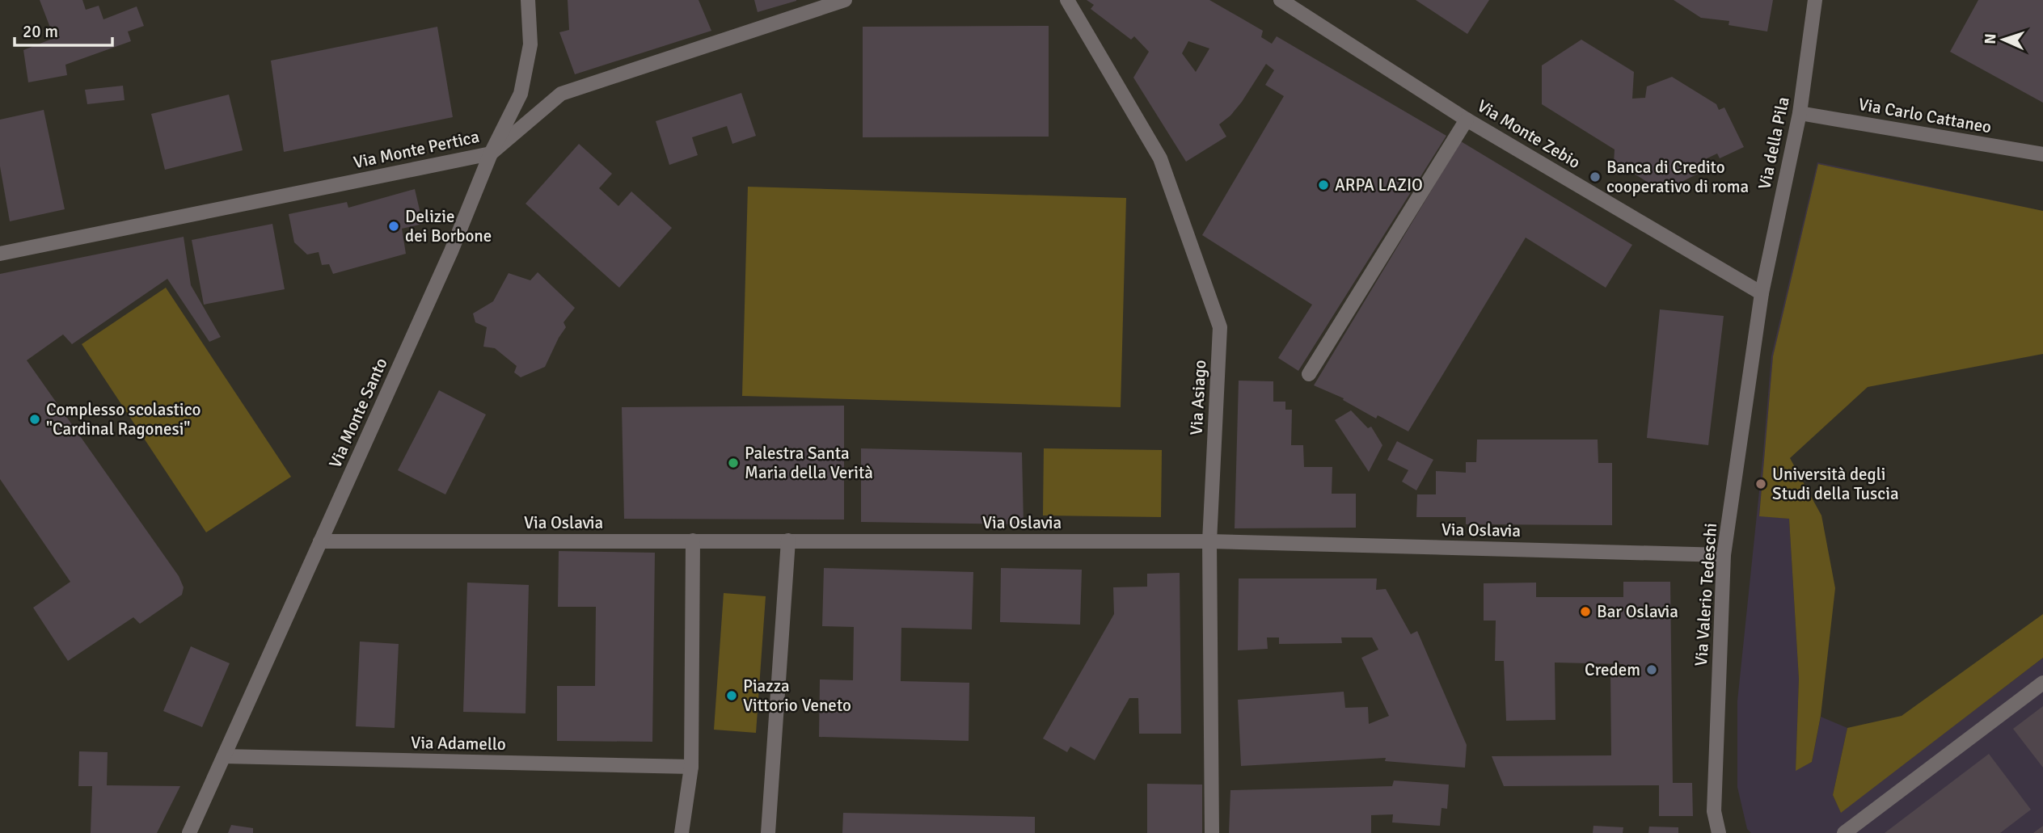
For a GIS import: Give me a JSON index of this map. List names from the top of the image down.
{
  "streets": {
    "street": [
      "Via Carlo Cattaneo",
      "Via Monte Zebio",
      "Via della Pila",
      "Via Monte Pertica",
      "Via Asiago",
      "Via Monte Santo",
      "Via Oslavia",
      "Via Valerio Tedeschi",
      "Via Adamello"
    ]
  },
  "crossings": [
    ["Via Carlo Cattaneo", "Via della Pila"],
    ["Via Monte Zebio", "Via della Pila"],
    ["Via Monte Zebio", "Via Valerio Tedeschi"],
    ["Via della Pila", "Via Valerio Tedeschi"],
    ["Via Monte Pertica", "Via Monte Santo"],
    ["Via Asiago", "Via Oslavia"],
    ["Via Monte Santo", "Via Oslavia"],
    ["Via Monte Santo", "Via Adamello"],
    ["Via Oslavia", "Via Valerio Tedeschi"]
  ],
  "places": [
    "Banca di Credito cooperativo di roma",
    "ARPA LAZIO",
    "Delizie dei Borbone",
    "Complesso scolastico \"Cardinal Ragonesi\"",
    "Palestra Santa Maria della Verità",
    "Università degli Studi della Tuscia",
    "Bar Oslavia",
    "Credem",
    "Piazza Vittorio Veneto"
  ],
  "scale_bar": "20 m",
  "north": "left"
}
